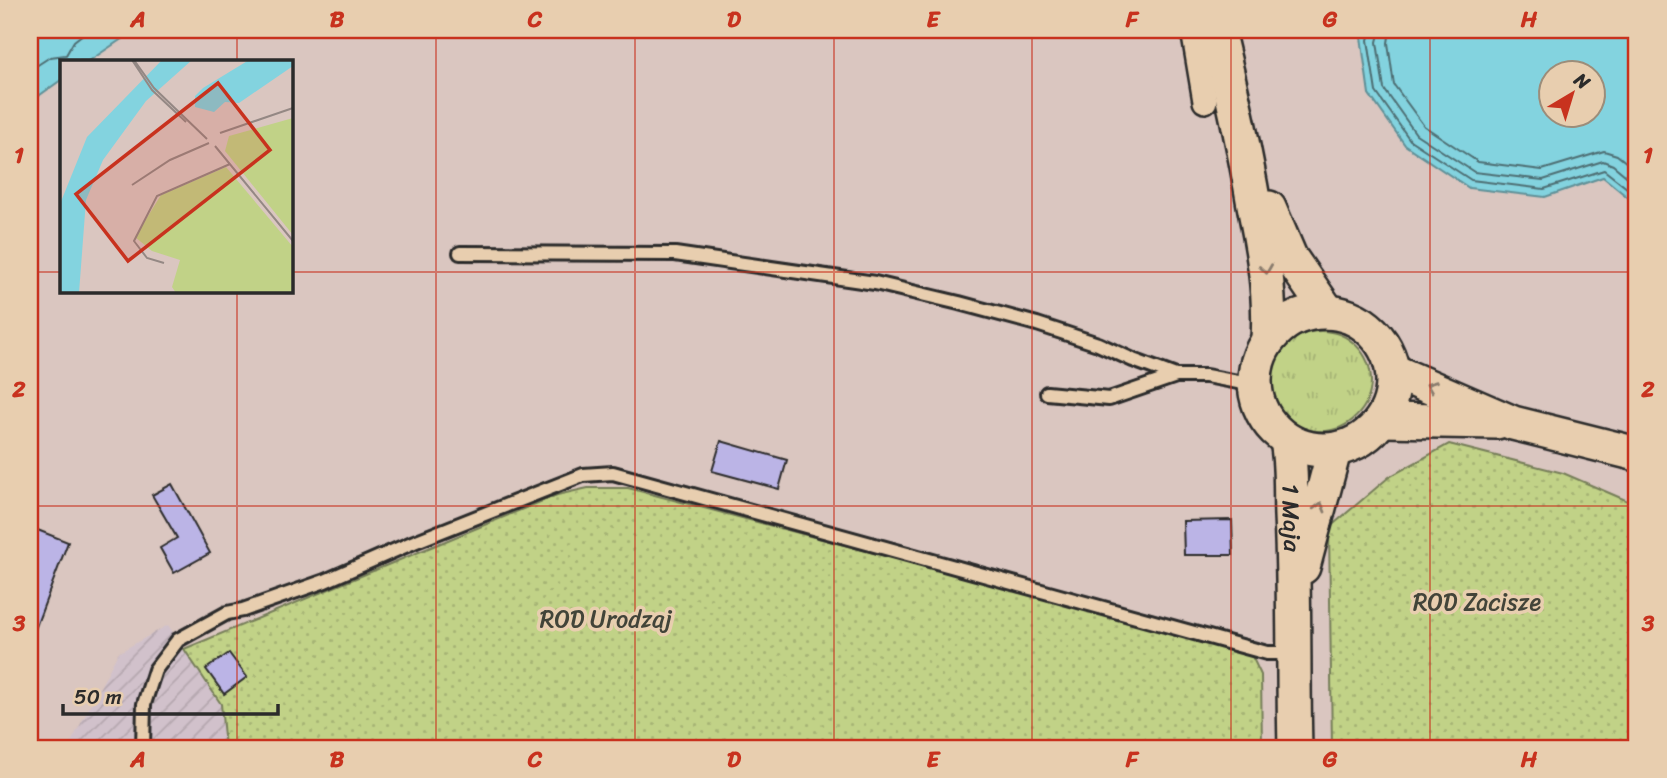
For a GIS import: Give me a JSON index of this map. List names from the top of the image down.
{
  "streets": {
    "street": ["1 Maja"]
  },
  "parks": ["ROD Zacisze", "ROD Urodzaj"],
  "scale_bar": "50 m",
  "north": "top right",
  "grid": {
    "columns": [
      "A",
      "B",
      "C",
      "D",
      "E",
      "F",
      "G",
      "H"
    ],
    "rows": ["1", "2", "3"]
  }
}
